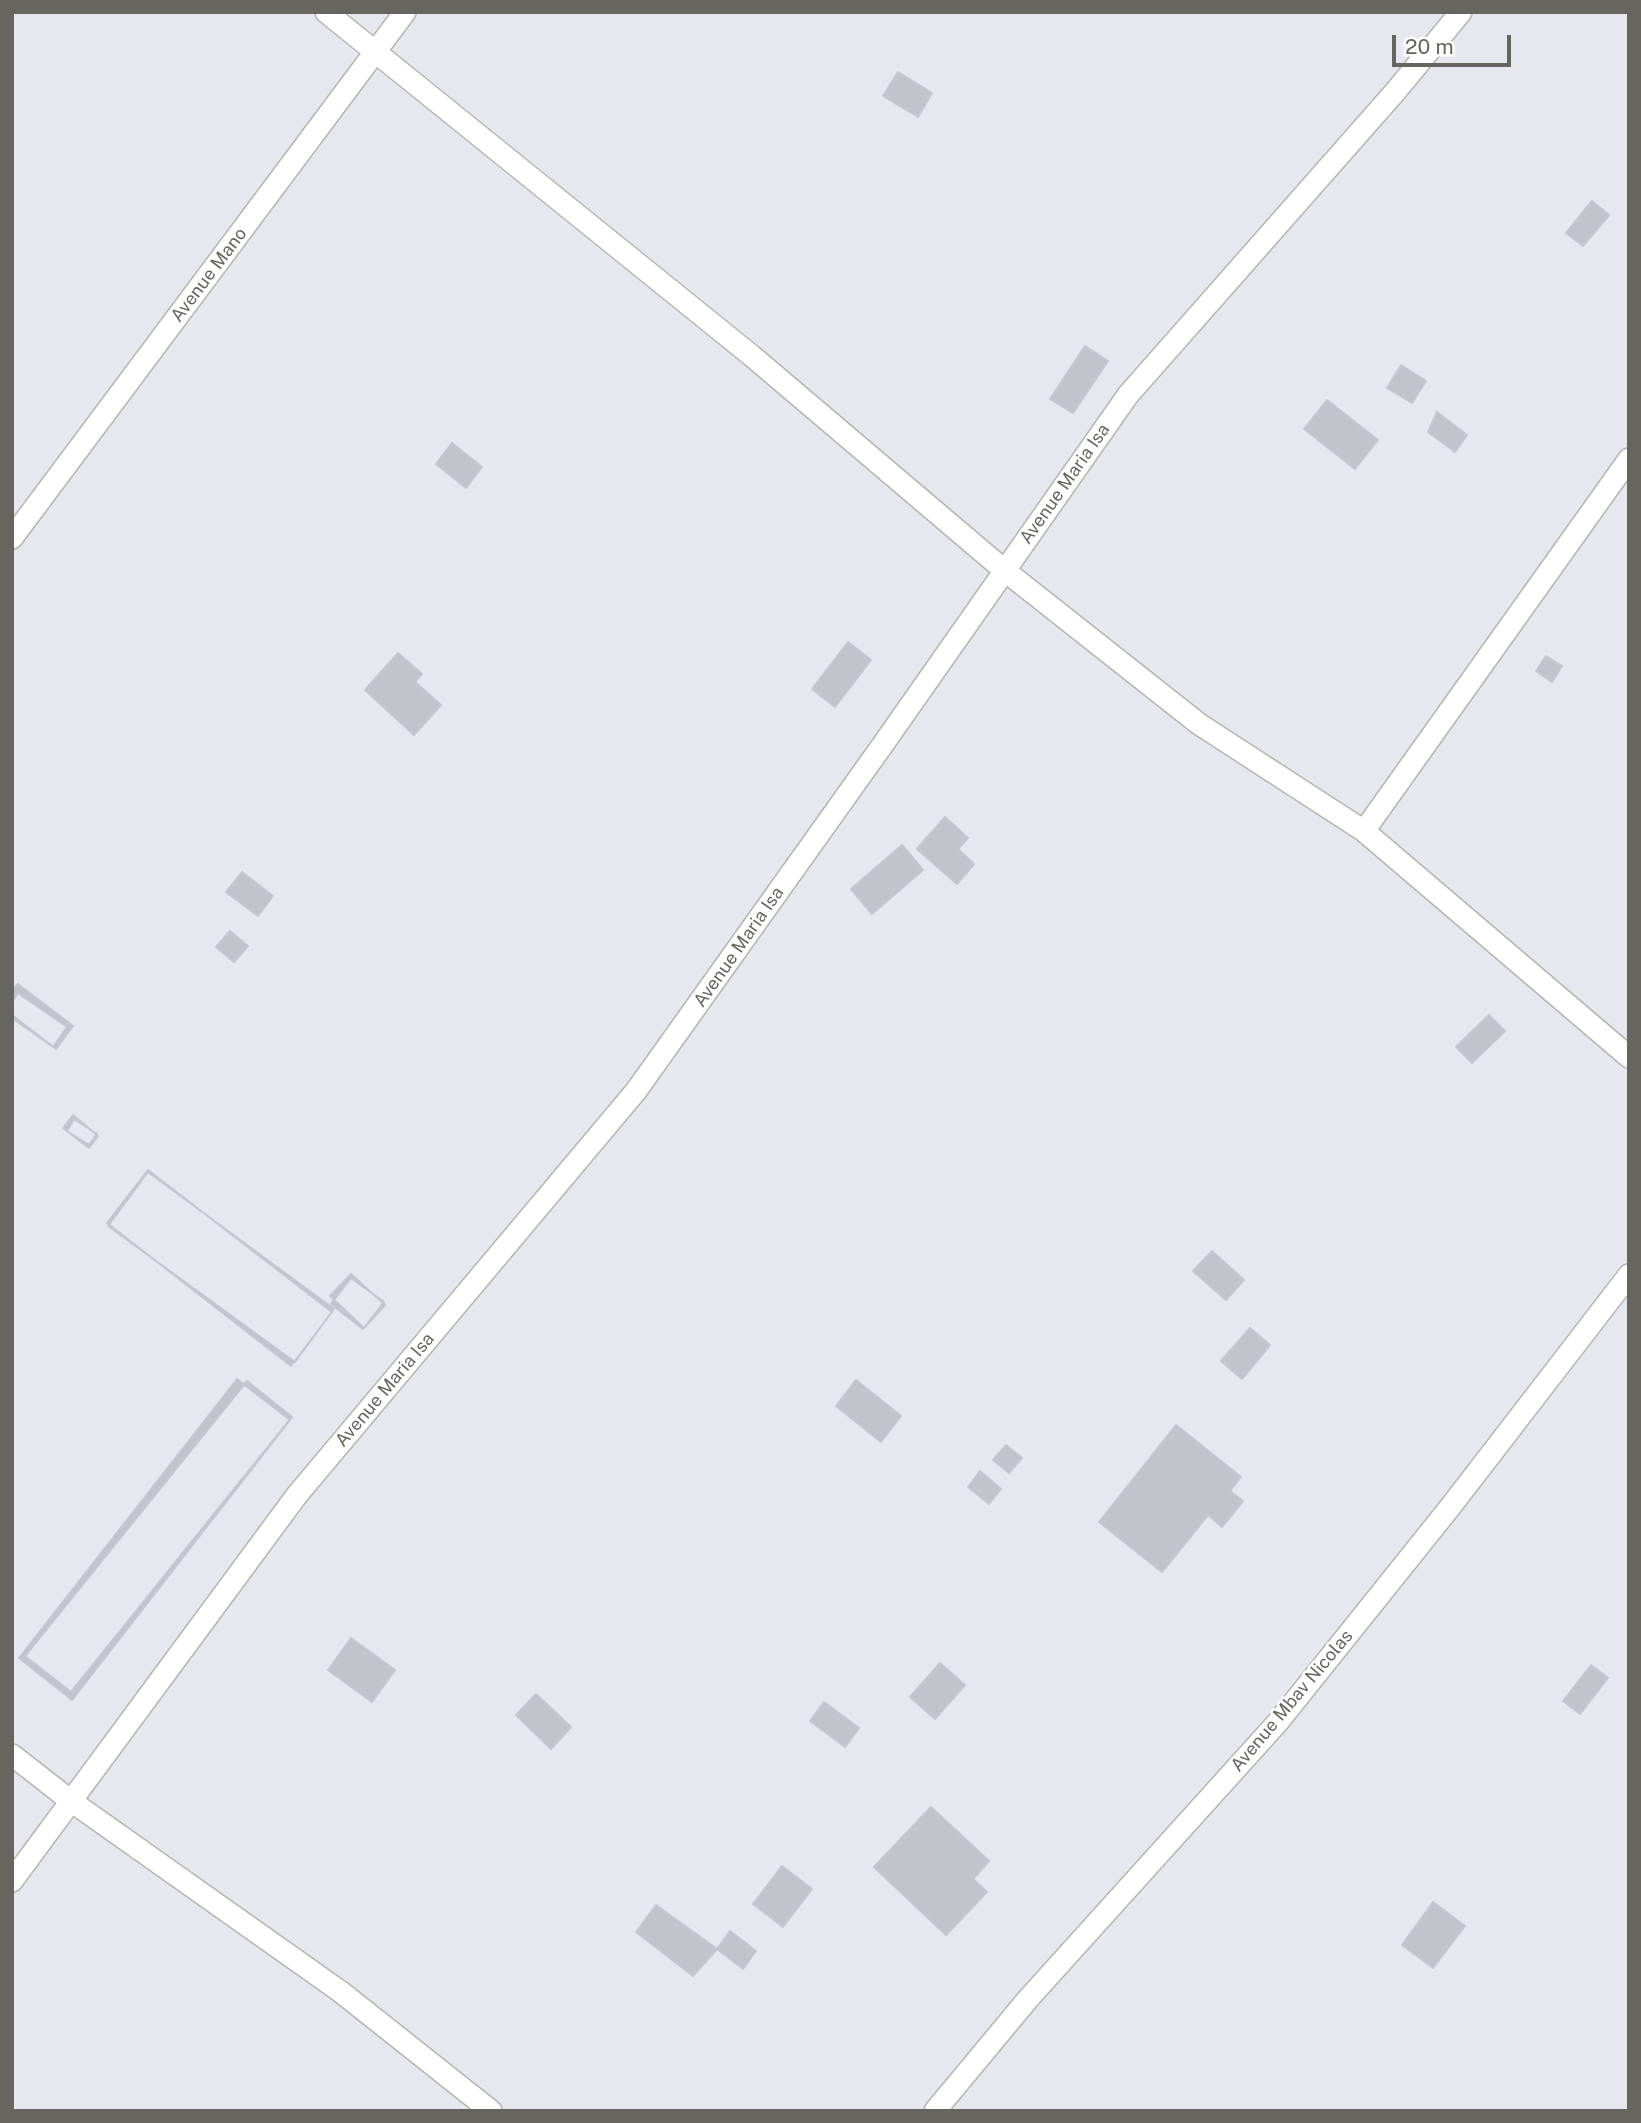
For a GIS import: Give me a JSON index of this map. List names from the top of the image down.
{
  "streets": {
    "street": ["Avenue Mano", "Avenue Maria Isa", "Avenue Mbav Nicolas"]
  },
  "scale_bar": "20 m"
}
